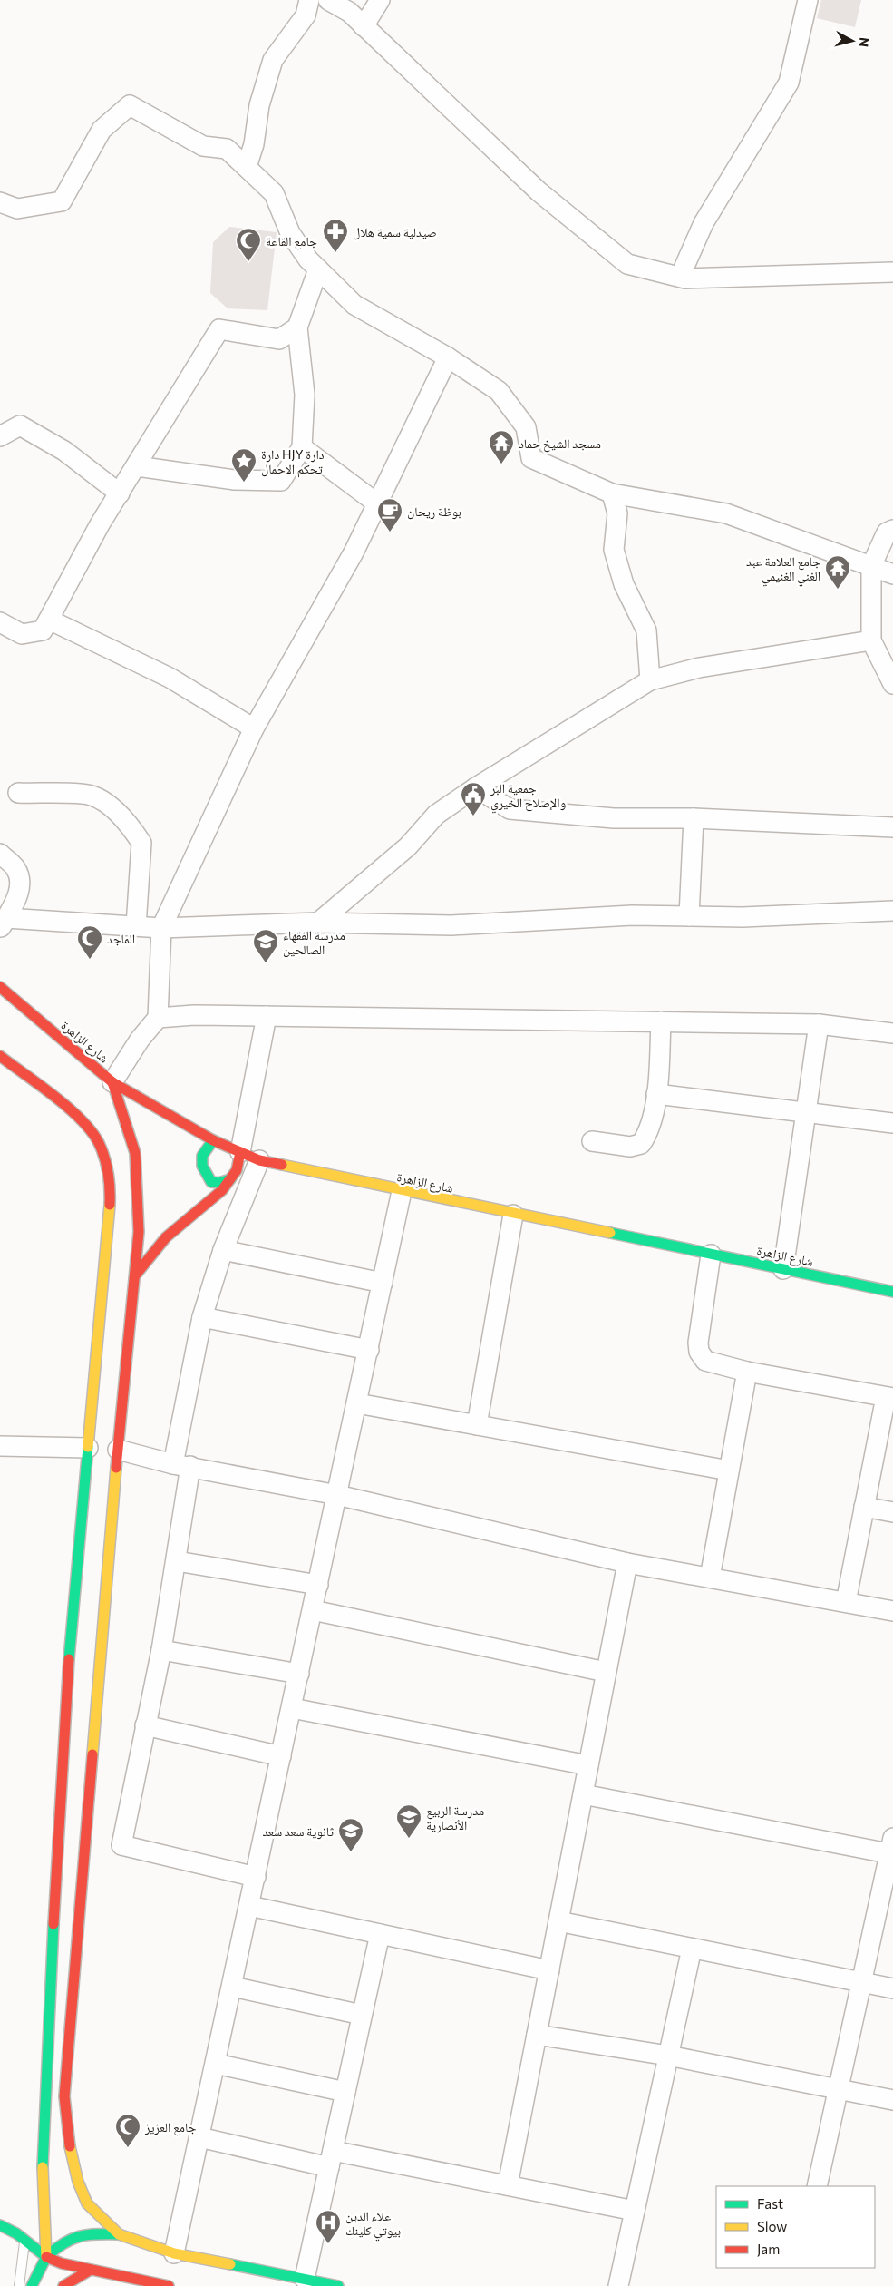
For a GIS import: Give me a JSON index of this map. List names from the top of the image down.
{
  "streets": {
    "main road": ["شارع الزاهرة"]
  },
  "places": {
    "pharmacy": ["صيدلية سمية هلال"],
    "mosque": ["جامع القاعة", "الماجد", "جامع العزيز"],
    "temple": ["مسجد الشيخ حماد", "جامع العلامة عبد الغني الغنيمي"],
    "place": ["دارة HJY دارة تحكم الاحمال"],
    "cafe": ["بوظة ريحان"],
    "public building": ["جمعية البر والإصلاح الخيري"],
    "school or university": ["مدرسة الفقهاء الصالحين", "مدرسة الربيع الأنصارية", "ثانوية سعد سعد"],
    "hospital": ["علاء الدين بيوتي كلينك"]
  },
  "legend": ["Fast", "Slow", "Jam"],
  "north": "right"
}
